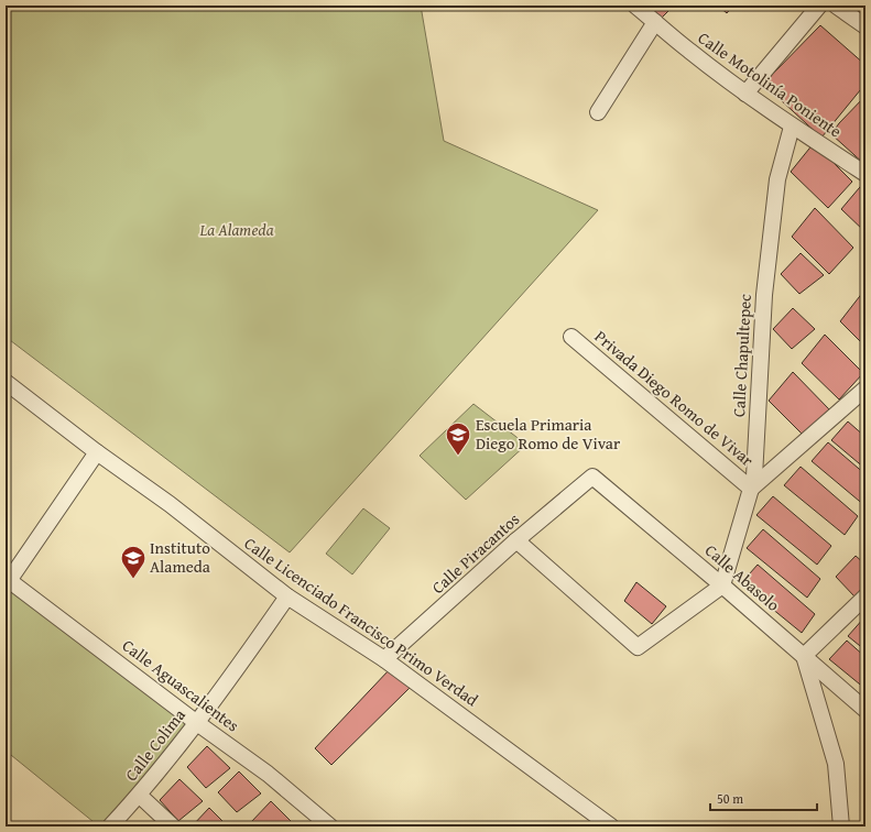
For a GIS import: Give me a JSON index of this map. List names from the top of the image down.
{
  "streets": {
    "street": [
      "Calle Motolinía Poniente",
      "Calle Chapultepec",
      "Privada Diego Romo de Vivar",
      "Calle Piracantos",
      "Calle Abasolo",
      "Calle Licenciado Francisco Primo Verdad",
      "Calle Aguascalientes",
      "Calle Colima"
    ]
  },
  "crossings": [
    ["Calle Motolinía Poniente", "Calle Chapultepec"],
    ["Calle Chapultepec", "Privada Diego Romo de Vivar"],
    ["Calle Chapultepec", "Calle Abasolo"],
    ["Calle Piracantos", "Calle Abasolo"],
    ["Calle Piracantos", "Calle Licenciado Francisco Primo Verdad"],
    ["Calle Licenciado Francisco Primo Verdad", "Calle Colima"],
    ["Calle Aguascalientes", "Calle Colima"]
  ],
  "parks": ["La Alameda"],
  "places": {
    "school or university": ["Escuela Primaria Diego Romo de Vivar", "Instituto Alameda"]
  },
  "scale_bar": "50 m"
}
